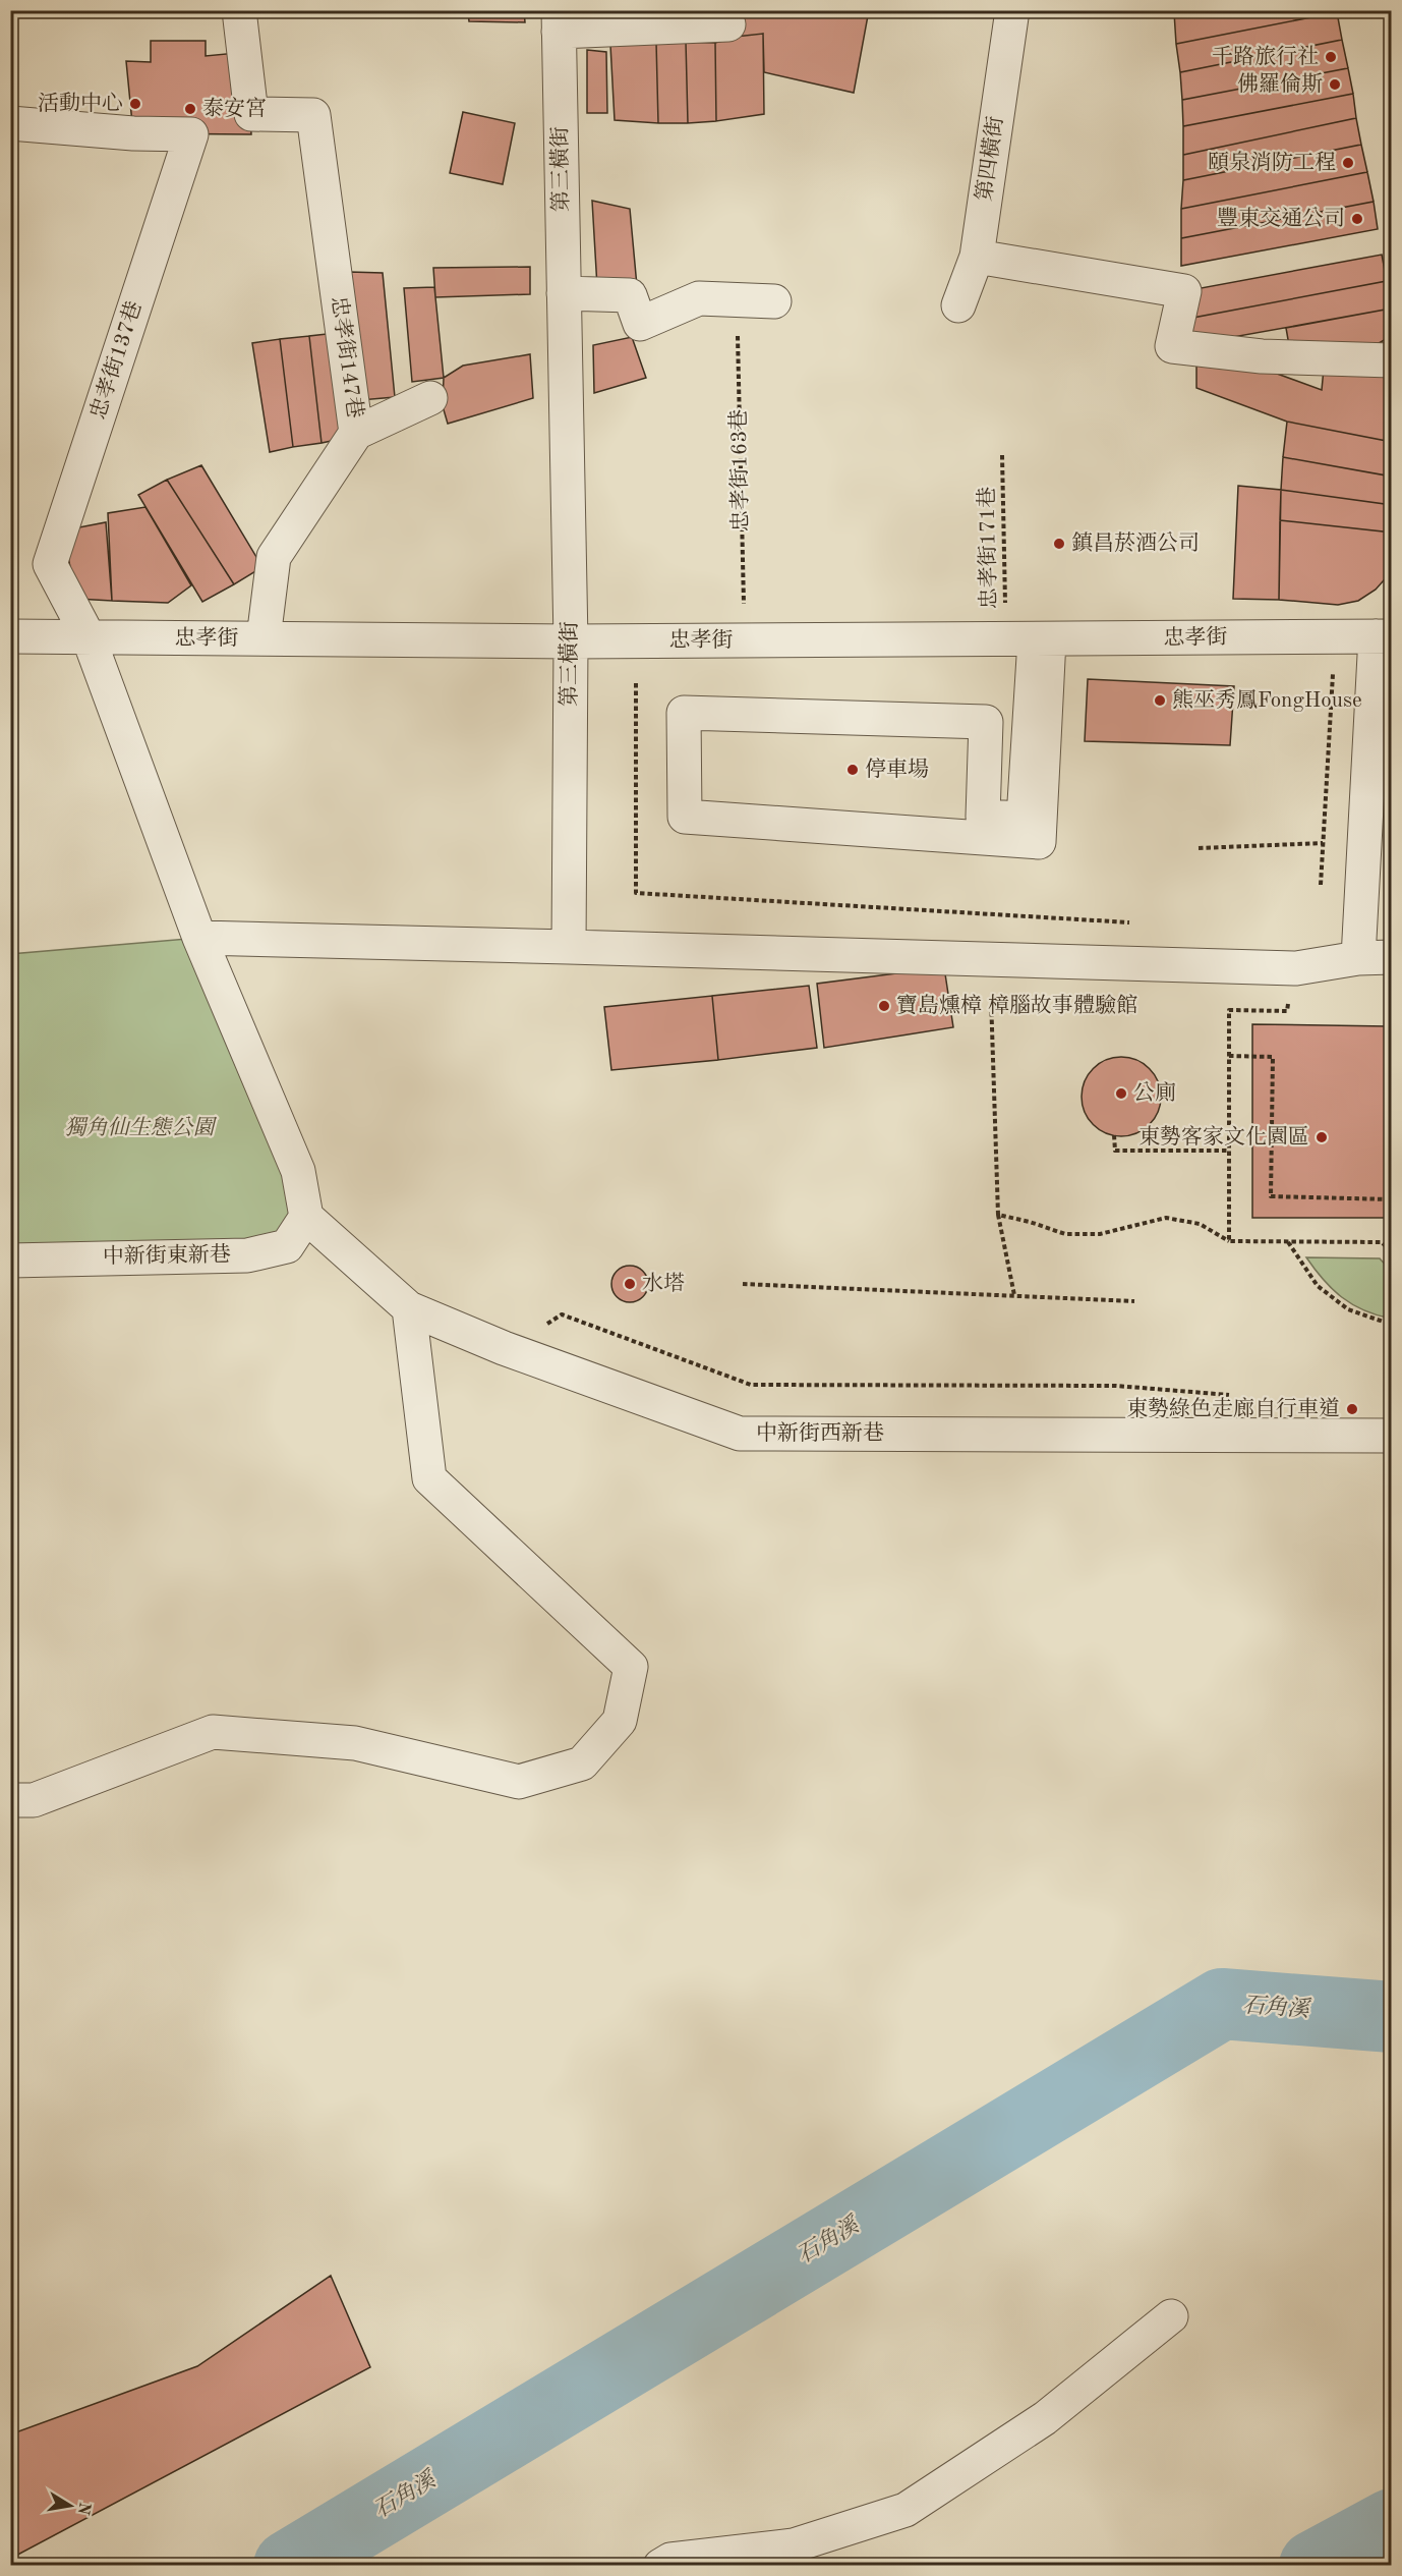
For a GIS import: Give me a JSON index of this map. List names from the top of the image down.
{
  "streets": {
    "street": [
      "第四橫街",
      "第三橫街",
      "忠孝街147巷",
      "忠孝街137巷",
      "忠孝街",
      "中新街東新巷",
      "中新街西新巷"
    ],
    "path": ["忠孝街163巷", "忠孝街171巷"]
  },
  "crossings": [
    ["第三橫街", "忠孝街"],
    ["忠孝街147巷", "忠孝街"],
    ["忠孝街137巷", "忠孝街"],
    ["忠孝街163巷", "忠孝街"],
    ["忠孝街171巷", "忠孝街"],
    ["中新街東新巷", "中新街西新巷"]
  ],
  "water": ["石角溪"],
  "parks": ["獨角仙生態公園"],
  "places": [
    "千路旅行社",
    "佛羅倫斯",
    "活動中心",
    "泰安宮",
    "頤泉消防工程",
    "豐東交通公司",
    "鎮昌菸酒公司",
    "熊巫秀鳳FongHouse",
    "停車場",
    "寶島燻樟 樟腦故事體驗館",
    "公廁",
    "東勢客家文化園區",
    "水塔",
    "東勢綠色走廊自行車道"
  ],
  "north": "right"
}
